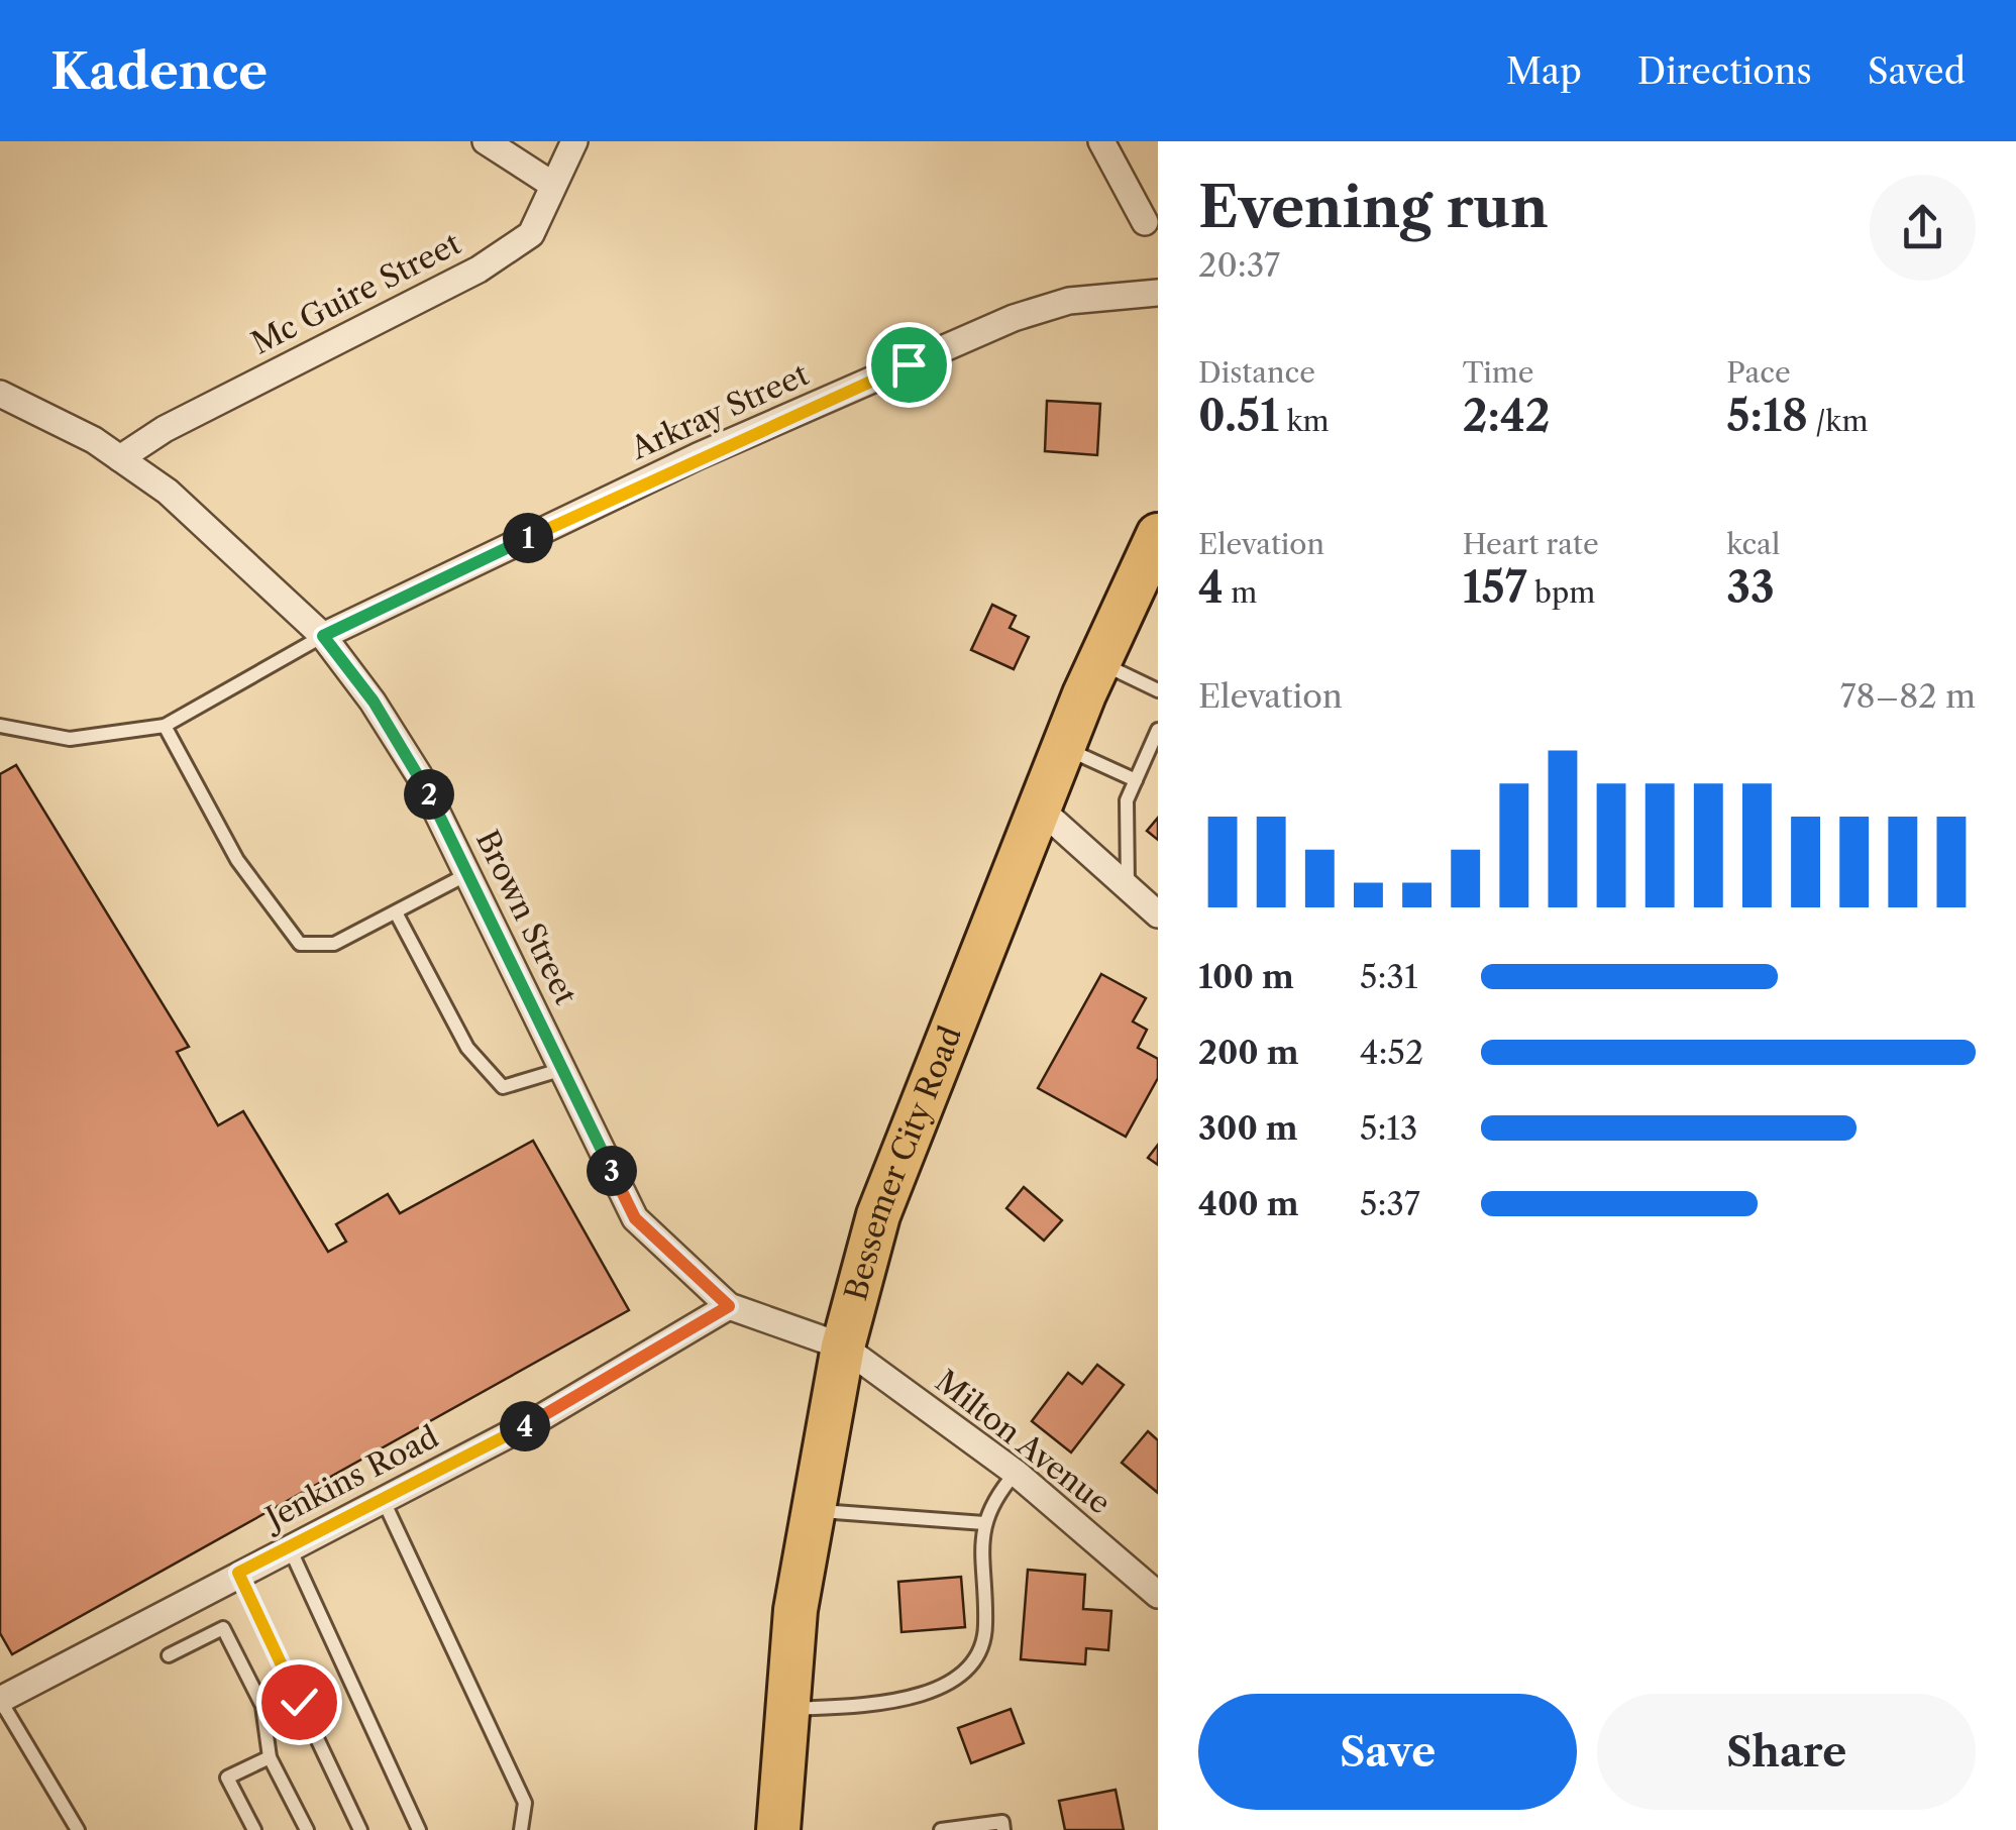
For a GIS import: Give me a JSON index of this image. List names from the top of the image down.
{
  "streets": {
    "main road": ["Bessemer City Road"],
    "street": [
      "Mc Guire Street",
      "Arkray Street",
      "Brown Street",
      "Milton Avenue",
      "Jenkins Road"
    ]
  },
  "crossings": [
    ["Mc Guire Street", "Brown Street"],
    ["Arkray Street", "Brown Street"],
    ["Brown Street", "Bessemer City Road"],
    ["Brown Street", "Milton Avenue"],
    ["Brown Street", "Jenkins Road"],
    ["Bessemer City Road", "Milton Avenue"]
  ],
  "page": {
    "header": "Kadence",
    "nav": ["Map", "Directions", "Saved"],
    "heading": ["Evening run", "20:37"],
    "stats": [
      ["Distance", "0.51 km"],
      ["Time", "2:42"],
      ["Pace", "5:18 /km"],
      ["Elevation", "4 m"],
      ["Heart rate", "157 bpm"],
      ["kcal", "33"]
    ],
    "pins": [
      "1",
      "2",
      "3",
      "4"
    ],
    "chart": ["Elevation", "78–82 m"],
    "list": [
      {
        "name": "100 m",
        "note": "5:31"
      },
      {
        "name": "200 m",
        "note": "4:52"
      },
      {
        "name": "300 m",
        "note": "5:13"
      },
      {
        "name": "400 m",
        "note": "5:37"
      }
    ],
    "buttons": ["Save", "Share"]
  }
}
